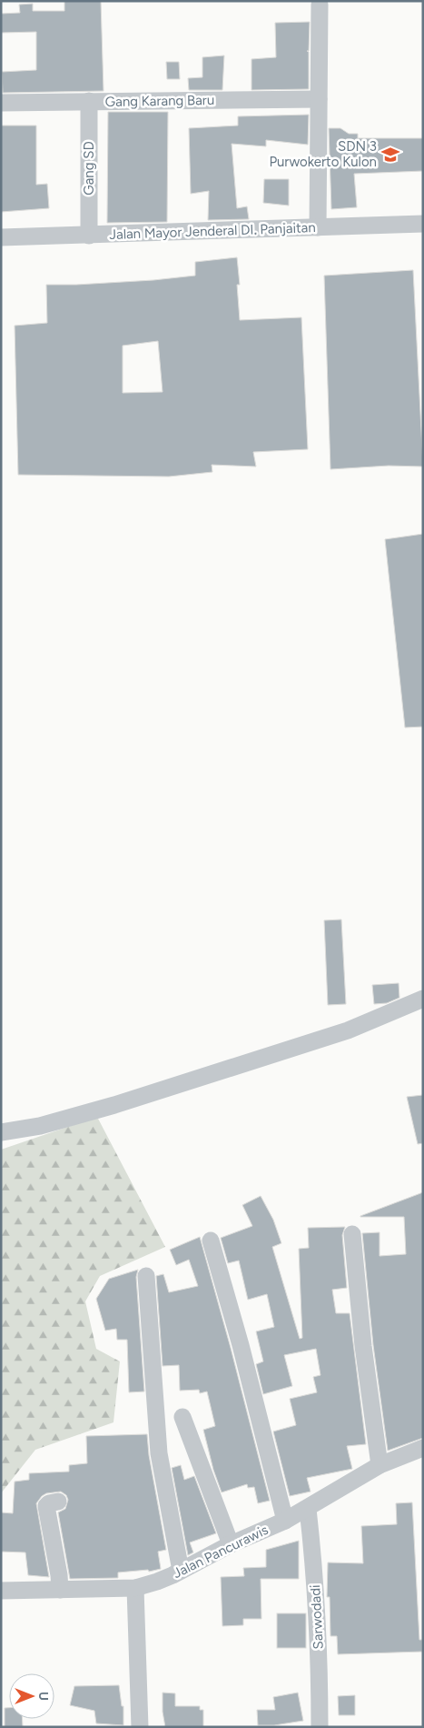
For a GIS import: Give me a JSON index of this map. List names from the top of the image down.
{
  "streets": {
    "street": [
      "Gang Karang Baru",
      "Gang SD",
      "Jalan Mayor Jenderal DI. Panjaitan",
      "Jalan Pancurawis",
      "Sarwodadi"
    ]
  },
  "crossings": [
    ["Gang Karang Baru", "Gang SD"],
    ["Gang SD", "Jalan Mayor Jenderal DI. Panjaitan"],
    ["Jalan Pancurawis", "Sarwodadi"]
  ],
  "places": {
    "school or university": ["SDN 3 Purwokerto Kulon"]
  },
  "north": "right"
}
